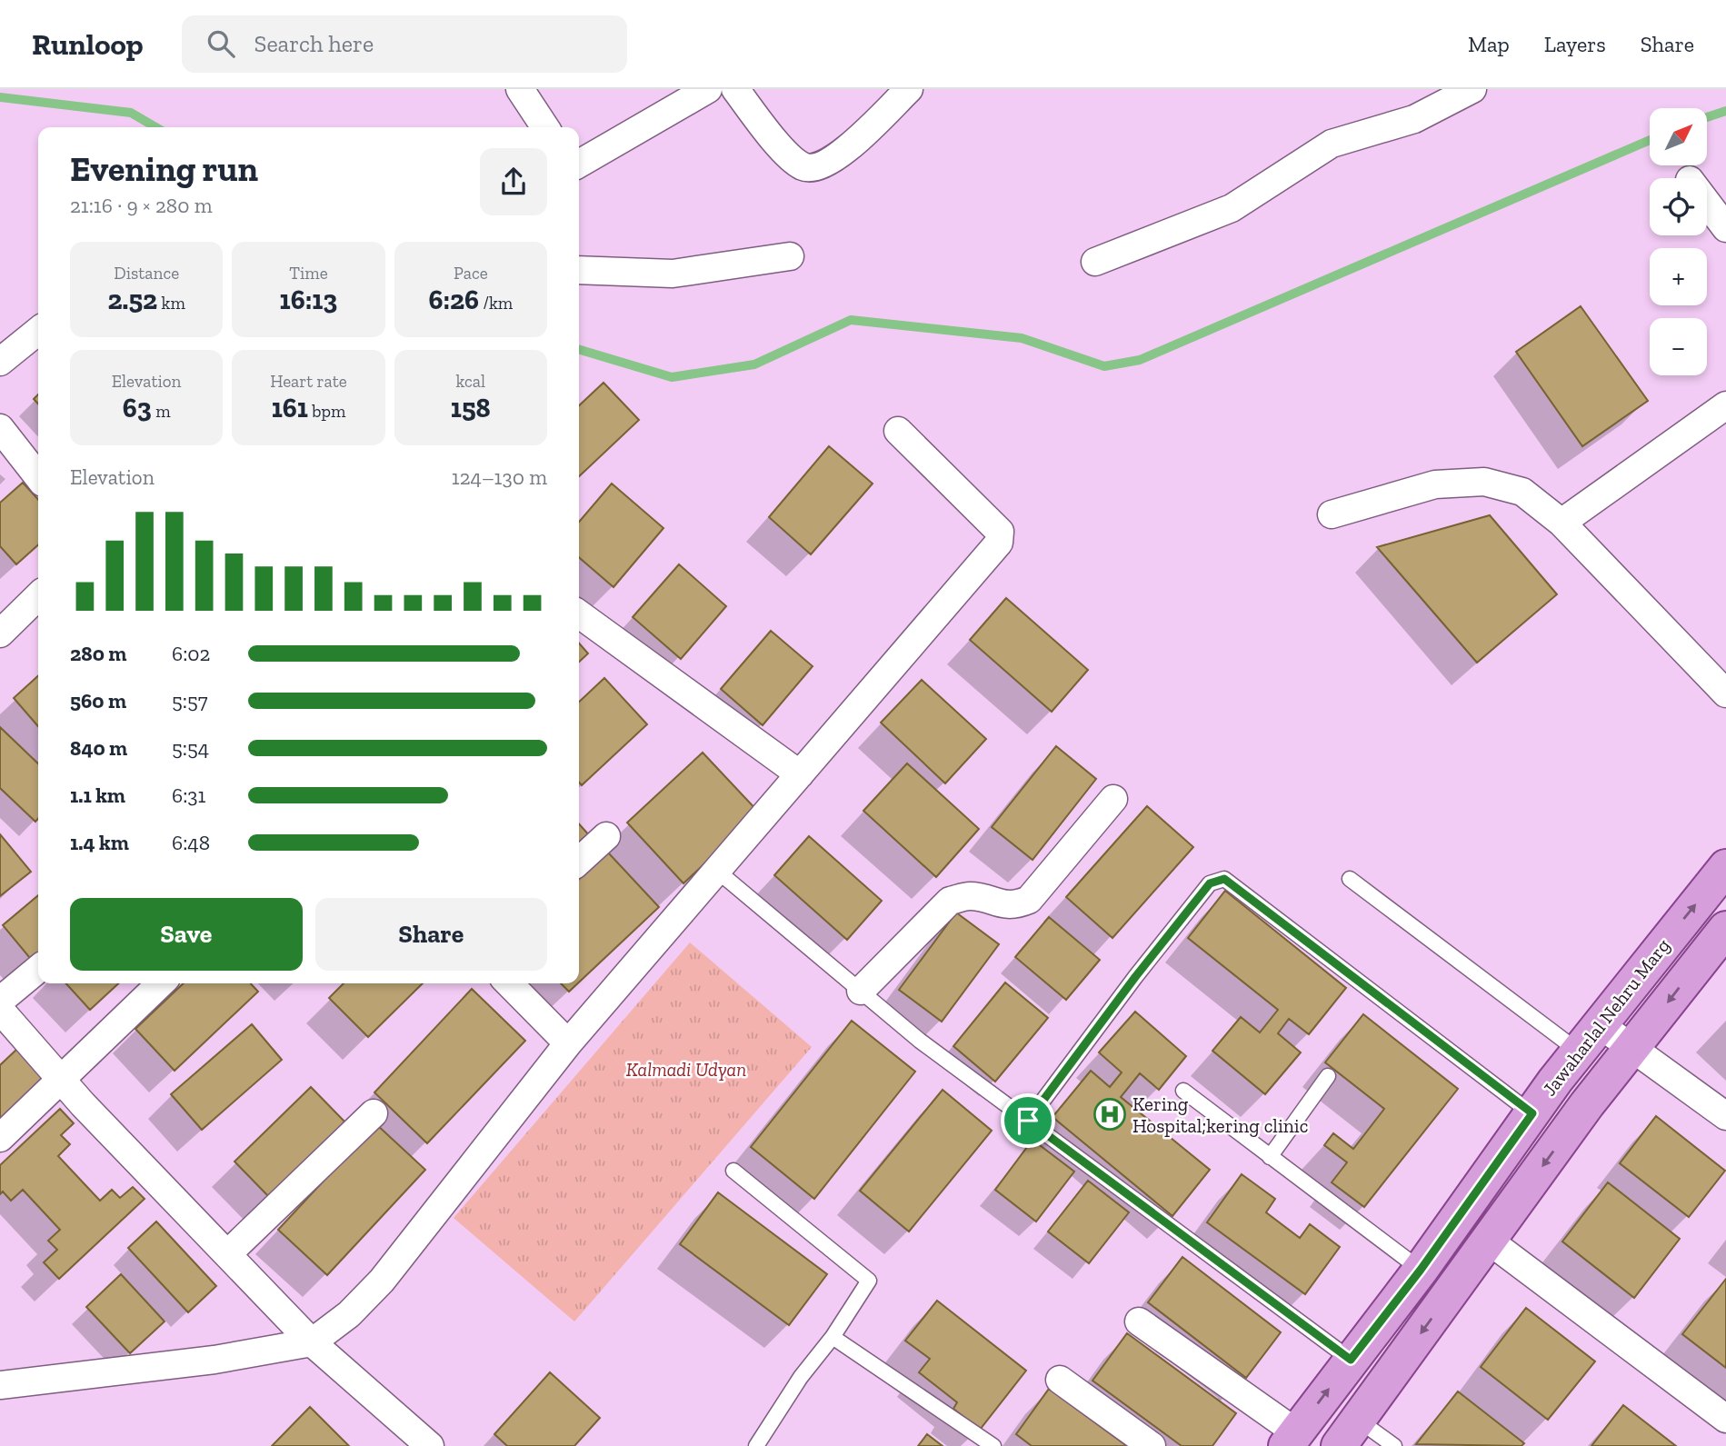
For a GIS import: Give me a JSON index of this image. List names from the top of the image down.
{
  "streets": {
    "main road": ["Jawaharlal Nehru Marg"]
  },
  "parks": ["Kalmadi Udyan"],
  "places": {
    "hospital": ["Kering Hospital;kering clinic"]
  },
  "north": "top right",
  "page": {
    "header": "Runloop",
    "search": "Search here",
    "nav": ["Map", "Layers", "Share"],
    "map_buttons": ["+", "−"],
    "heading": ["Evening run", "21:16 · 9 × 280 m"],
    "stats": [
      ["Distance", "2.52 km"],
      ["Time", "16:13"],
      ["Pace", "6:26 /km"],
      ["Elevation", "63 m"],
      ["Heart rate", "161 bpm"],
      ["kcal", "158"]
    ],
    "chart": ["Elevation", "124–130 m"],
    "list": [
      {
        "name": "280 m",
        "note": "6:02"
      },
      {
        "name": "560 m",
        "note": "5:57"
      },
      {
        "name": "840 m",
        "note": "5:54"
      },
      {
        "name": "1.1 km",
        "note": "6:31"
      },
      {
        "name": "1.4 km",
        "note": "6:48"
      }
    ],
    "buttons": ["Save", "Share"]
  }
}
